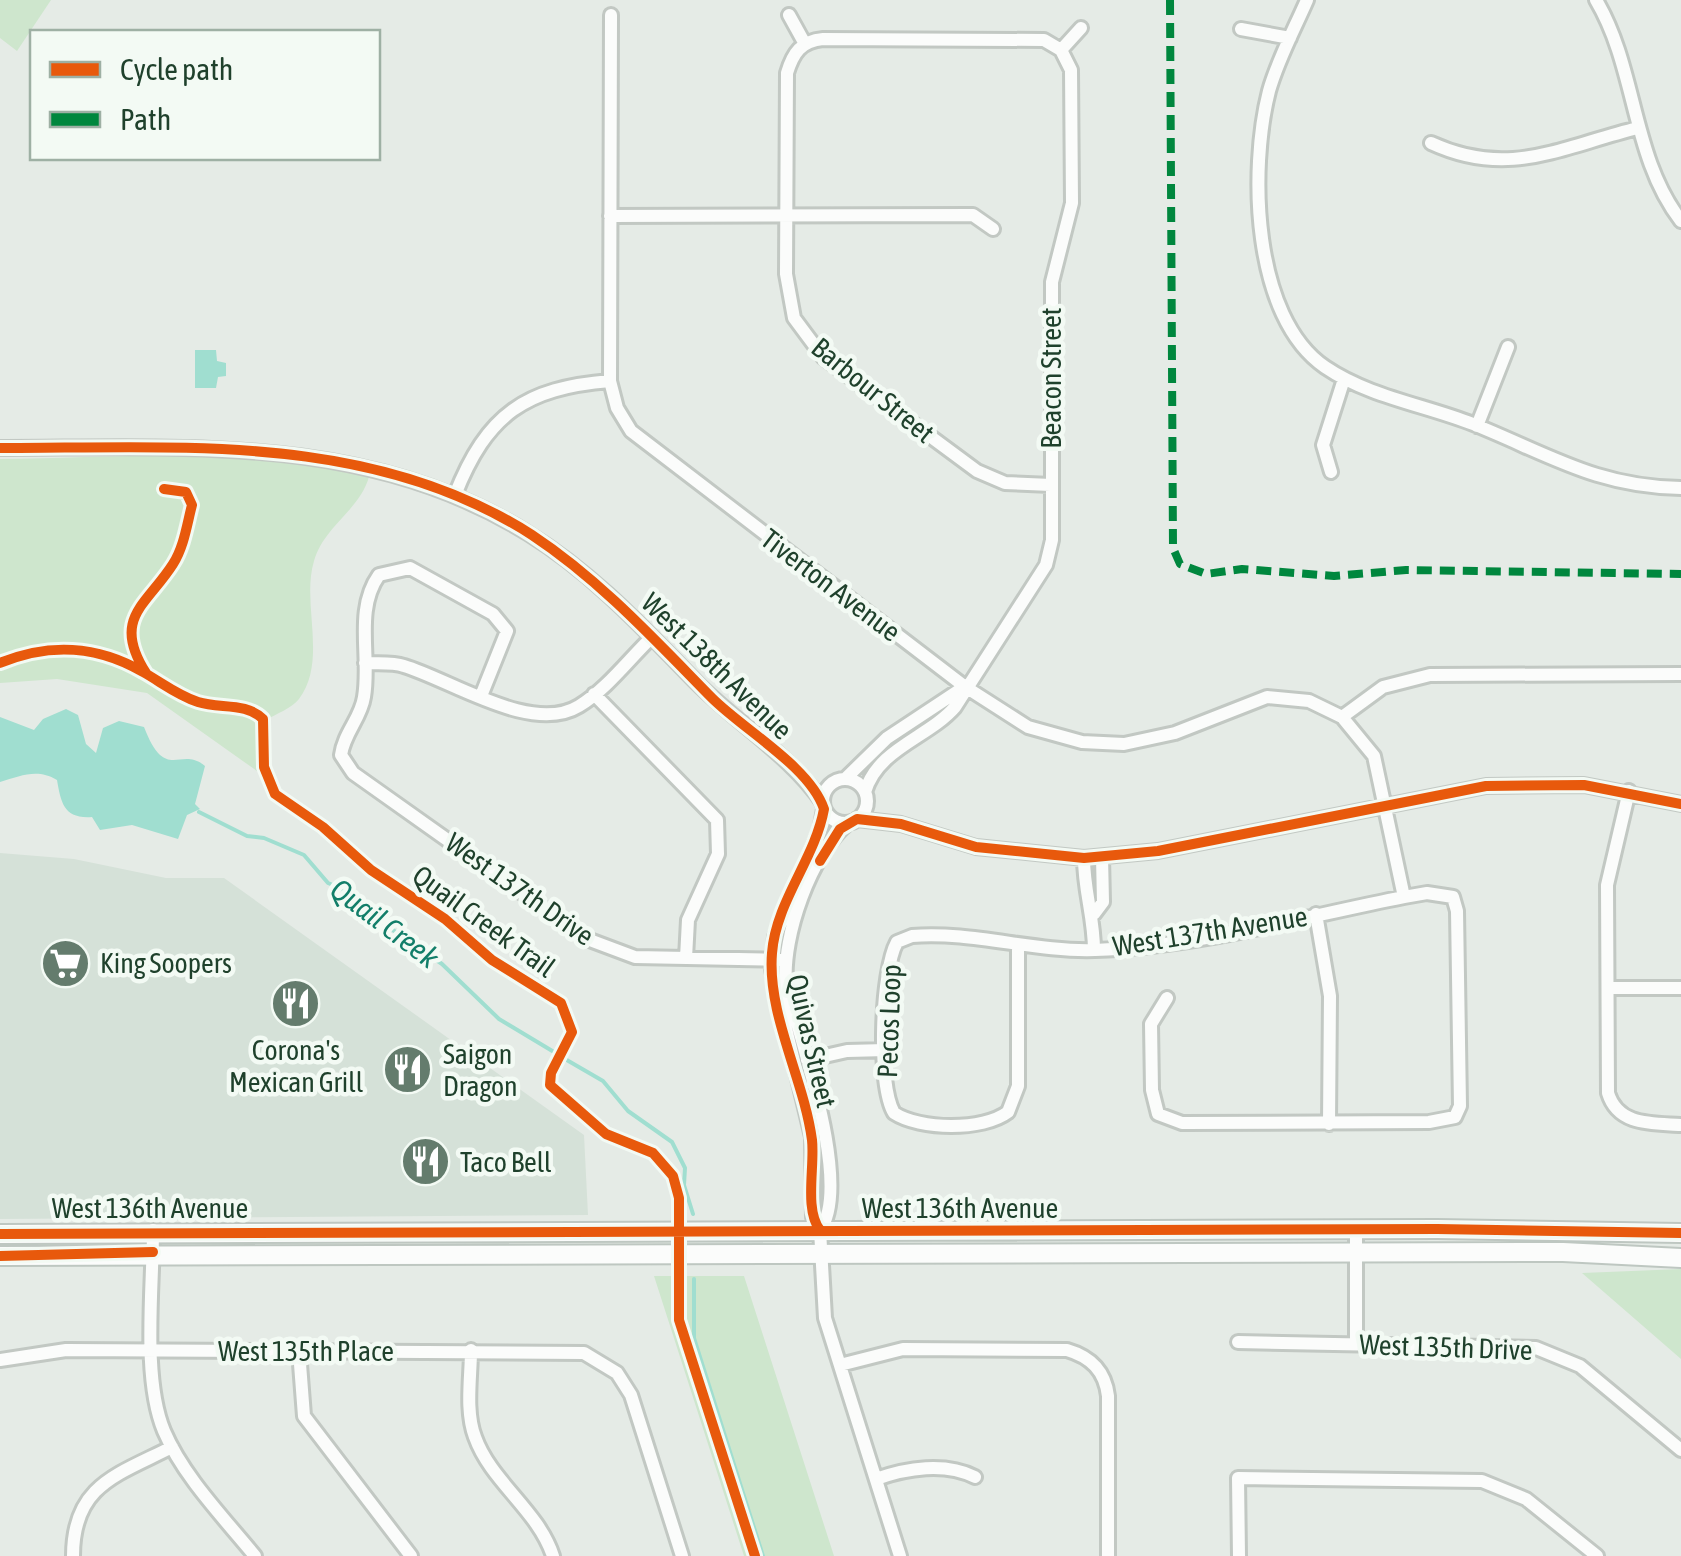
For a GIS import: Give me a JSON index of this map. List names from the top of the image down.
{
  "streets": {
    "main road": ["West 136th Avenue"],
    "street": [
      "Beacon Street",
      "Barbour Street",
      "Tiverton Avenue",
      "West 138th Avenue",
      "West 137th Drive",
      "West 137th Avenue",
      "Pecos Loop",
      "Quivas Street",
      "West 135th Drive",
      "West 135th Place"
    ],
    "cycle path": ["Quail Creek Trail"]
  },
  "crossings": [
    ["Beacon Street", "Barbour Street"],
    ["Beacon Street", "Tiverton Avenue"],
    ["Beacon Street", "West 138th Avenue"],
    ["Beacon Street", "Quivas Street"],
    ["West 138th Avenue", "Quivas Street"],
    ["West 137th Drive", "Quivas Street"],
    ["West 137th Avenue", "Pecos Loop"],
    ["Quivas Street", "West 136th Avenue"]
  ],
  "water": ["Quail Creek"],
  "places": {
    "supermarket": ["King Soopers"],
    "restaurant": ["Corona's Mexican Grill", "Saigon Dragon", "Taco Bell"]
  },
  "legend": ["Cycle path", "Path"]
}
